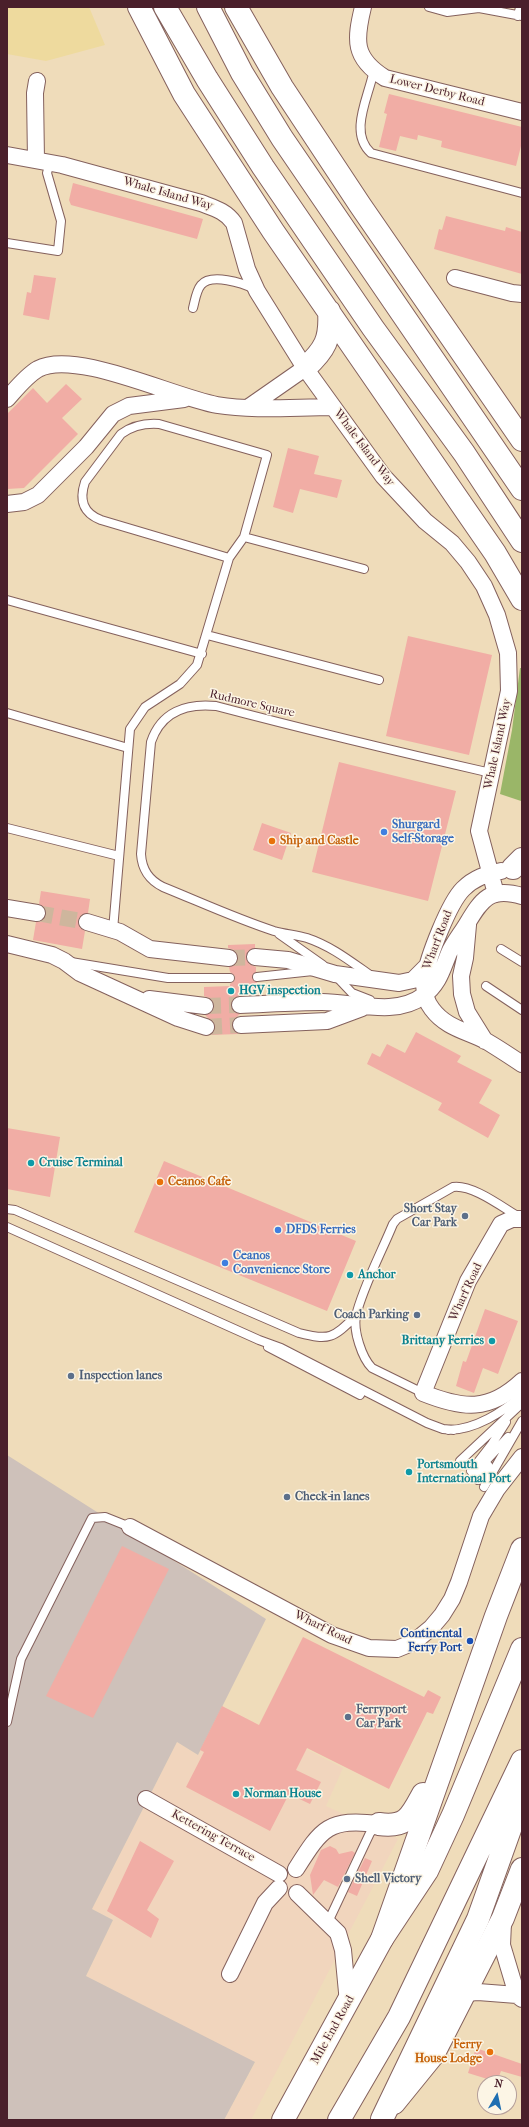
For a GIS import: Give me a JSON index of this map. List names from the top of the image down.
{
  "streets": {
    "main road": ["Mile End Road"],
    "street": [
      "Lower Derby Road",
      "Whale Island Way",
      "Wharf Road",
      "Kettering Terrace"
    ],
    "lane": ["Rudmore Square"]
  },
  "crossings": [
    ["Whale Island Way", "Rudmore Square"],
    ["Whale Island Way", "Wharf Road"]
  ],
  "places": [
    "Shurgard Self-Storage",
    "Ship and Castle",
    "HGV inspection",
    "Cruise Terminal",
    "Ceanos Cafe",
    "Short Stay Car Park",
    "DFDS Ferries",
    "Ceanos Convenience Store",
    "Anchor",
    "Coach Parking",
    "Brittany Ferries",
    "Inspection lanes",
    "Portsmouth International Port",
    "Check-in lanes",
    "Continental Ferry Port",
    "Ferryport Car Park",
    "Norman House",
    "Shell Victory",
    "Ferry House Lodge"
  ],
  "north": "top"
}
